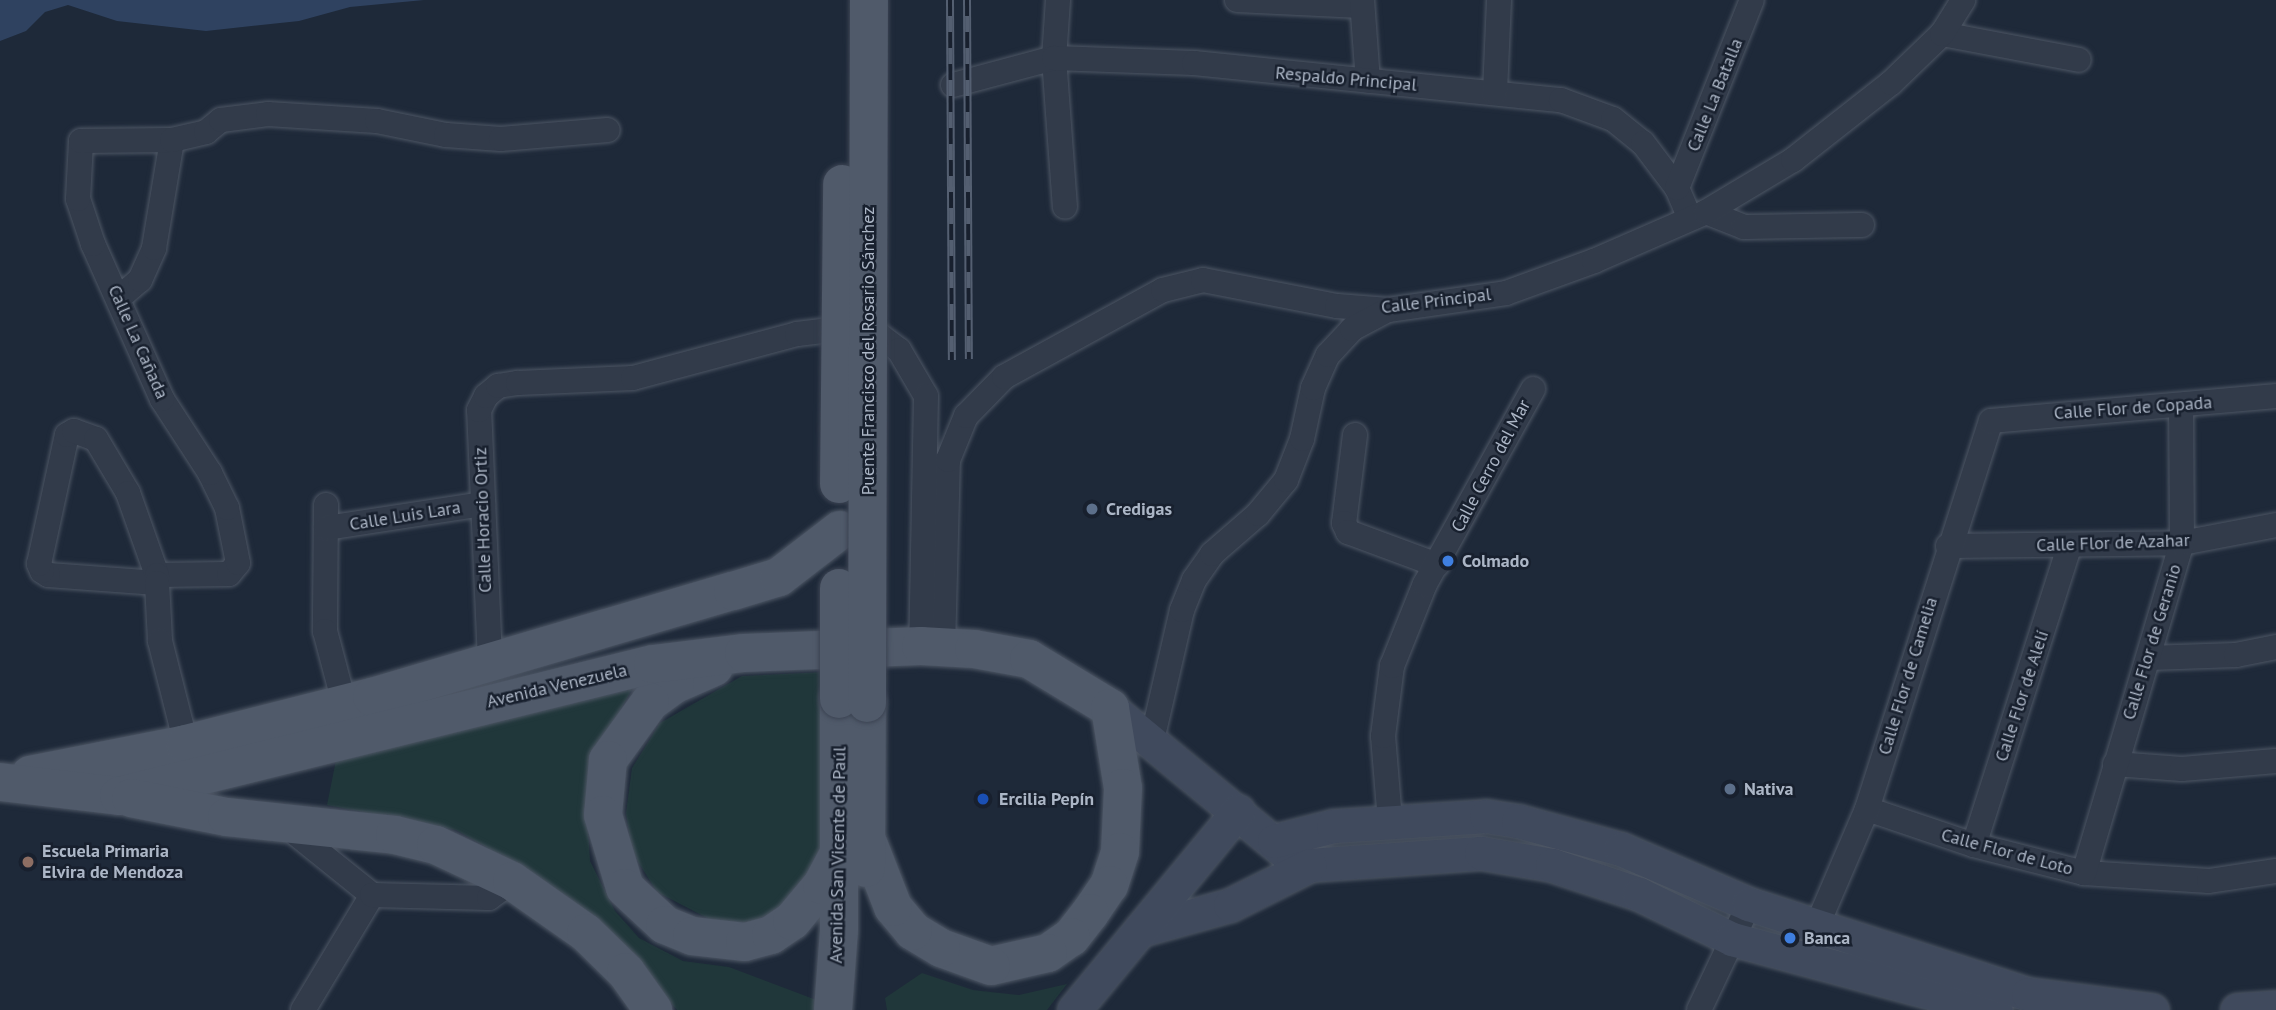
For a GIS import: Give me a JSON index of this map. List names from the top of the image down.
{
  "streets": {
    "main road": ["Puente Francisco del Rosario Sánchez", "Avenida Venezuela", "Avenida San Vicente de Paúl"],
    "street": [
      "Respaldo Principal",
      "Calle La Batalla",
      "Calle Principal",
      "Calle La Cañada",
      "Calle Flor de Copada",
      "Calle Cerro del Mar",
      "Calle Luis Lara",
      "Calle Horacio Ortiz",
      "Calle Flor de Azahar",
      "Calle Flor de Geranio",
      "Calle Flor de Camelia",
      "Calle Flor de Alelí",
      "Calle Flor de Loto"
    ]
  },
  "crossings": [
    ["Respaldo Principal", "Calle La Batalla"],
    ["Respaldo Principal", "Calle Principal"],
    ["Calle Principal", "Calle Horacio Ortiz"],
    ["Calle Principal", "Avenida Venezuela"],
    ["Puente Francisco del Rosario Sánchez", "Avenida San Vicente de Paúl"],
    ["Calle Flor de Copada", "Calle Flor de Geranio"],
    ["Calle Flor de Copada", "Calle Flor de Camelia"],
    ["Calle Luis Lara", "Calle Horacio Ortiz"],
    ["Calle Horacio Ortiz", "Avenida Venezuela"],
    ["Calle Flor de Azahar", "Calle Flor de Geranio"],
    ["Calle Flor de Azahar", "Calle Flor de Camelia"],
    ["Calle Flor de Azahar", "Calle Flor de Alelí"],
    ["Calle Flor de Geranio", "Calle Flor de Loto"],
    ["Calle Flor de Camelia", "Calle Flor de Loto"],
    ["Calle Flor de Alelí", "Calle Flor de Loto"]
  ],
  "places": [
    "Credigas",
    "Colmado",
    "Nativa",
    "Ercilia Pepín",
    "Escuela Primaria Elvira de Mendoza",
    "Banca"
  ]
}
